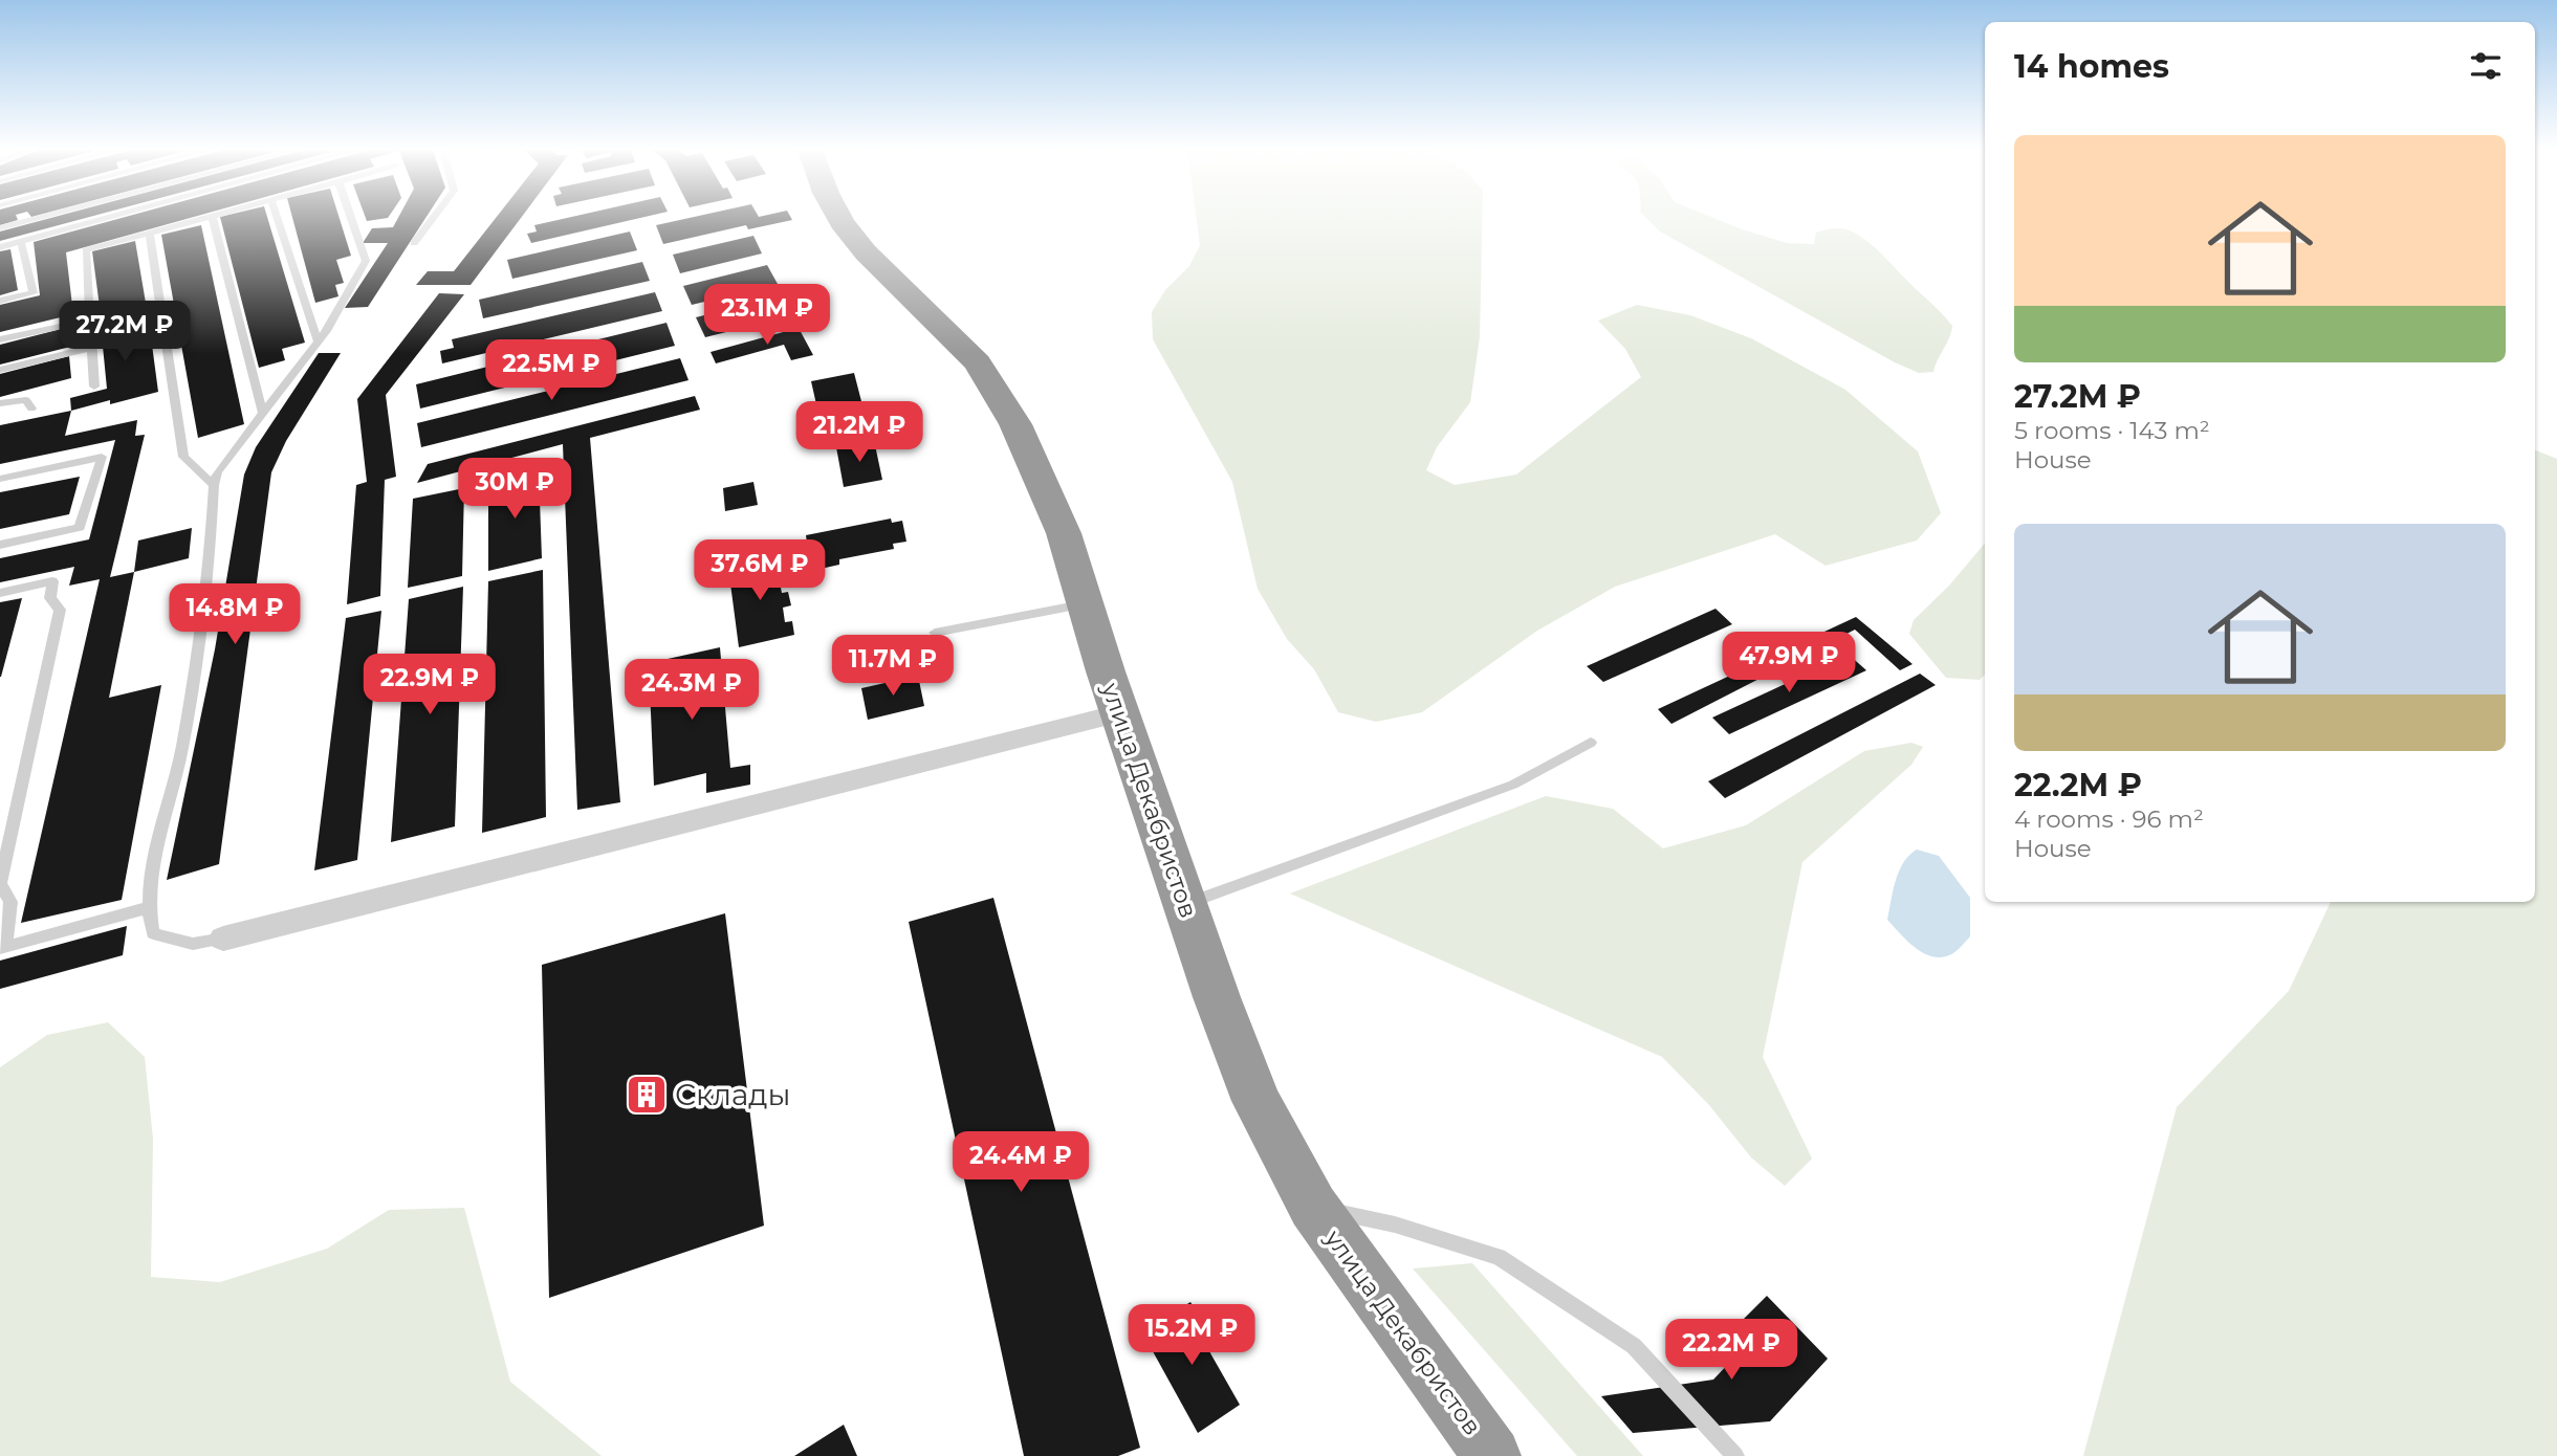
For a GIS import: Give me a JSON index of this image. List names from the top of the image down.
{
  "streets": {
    "highway": ["улица Декабристов"]
  },
  "places": {
    "building": ["Склады"]
  },
  "page": {
    "heading": "14 homes",
    "list": [
      {
        "name": "27.2M ₽",
        "note": "5 rooms · 143 m² · House"
      },
      {
        "name": "22.2M ₽",
        "note": "4 rooms · 96 m² · House"
      }
    ],
    "price": [
      "23.1M ₽",
      "27.2M ₽",
      "22.5M ₽",
      "21.2M ₽",
      "30M ₽",
      "37.6M ₽",
      "14.8M ₽",
      "47.9M ₽",
      "11.7M ₽",
      "22.9M ₽",
      "24.3M ₽",
      "24.4M ₽",
      "15.2M ₽",
      "22.2M ₽"
    ]
  }
}
